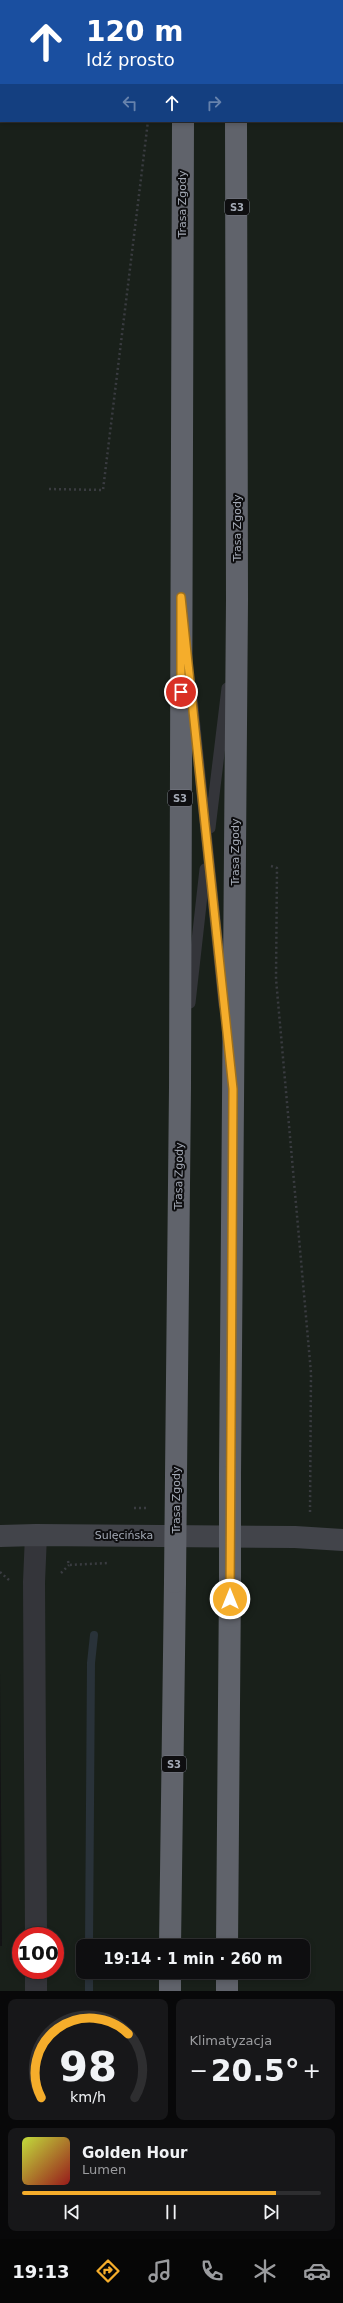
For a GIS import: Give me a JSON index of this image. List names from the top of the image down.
{
  "streets": {
    "highway": ["Trasa Zgody", "S3"],
    "street": ["Sulęcińska"]
  },
  "page": {
    "turn": ["120 m", "Idź prosto"],
    "limit": "100",
    "trip": "19:14 · 1 min · 260 m",
    "tile": "Klimatyzacja",
    "heat": ["−", "20.5°", "+"],
    "song": ["Golden Hour", "Lumen"],
    "tabs": "19:13",
    "gauge": ["98", "km/h"]
  }
}
